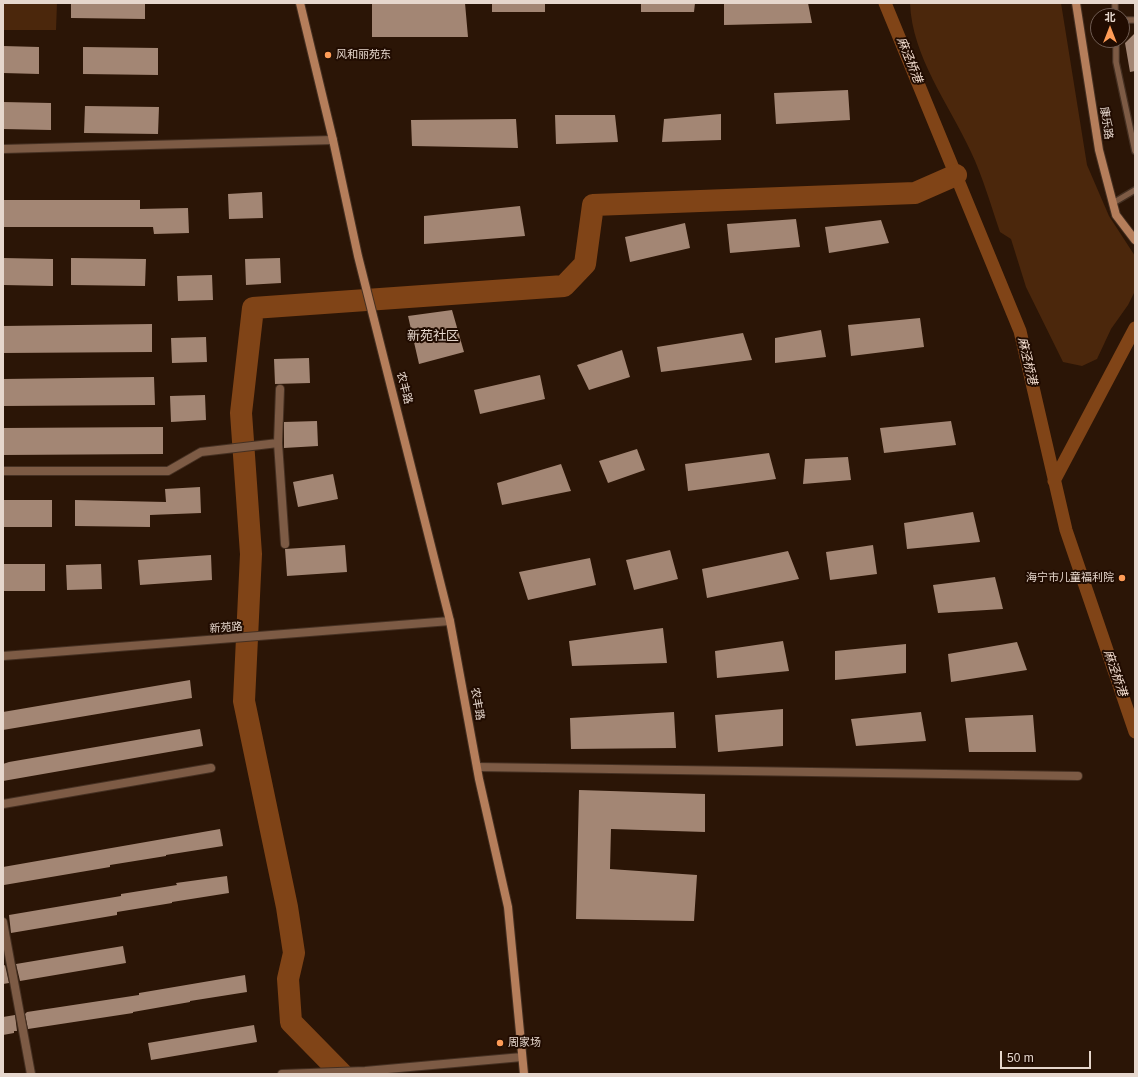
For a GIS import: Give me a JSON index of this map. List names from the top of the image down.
{
  "streets": {
    "main road": ["康乐路", "农丰路"],
    "street": ["新苑路"]
  },
  "crossings": [
    ["农丰路", "新苑路"]
  ],
  "districts": ["新苑社区"],
  "water": ["麻泾桥港"],
  "places": ["风和丽苑东", "海宁市儿童福利院", "周家场"],
  "scale_bar": "50 m",
  "north": "top"
}
